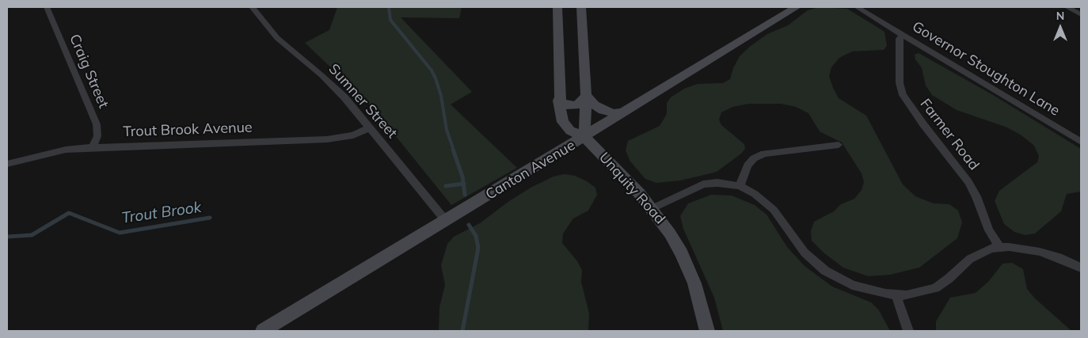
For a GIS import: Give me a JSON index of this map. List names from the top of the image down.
{
  "streets": {
    "main road": ["Canton Avenue", "Unquity Road"],
    "street": [
      "Governor Stoughton Lane",
      "Craig Street",
      "Sumner Street",
      "Trout Brook Avenue",
      "Farmer Road"
    ]
  },
  "crossings": [
    ["Governor Stoughton Lane", "Farmer Road"],
    ["Craig Street", "Trout Brook Avenue"],
    ["Sumner Street", "Trout Brook Avenue"],
    ["Sumner Street", "Canton Avenue"],
    ["Canton Avenue", "Unquity Road"]
  ],
  "water": ["Trout Brook"],
  "north": "top"
}
